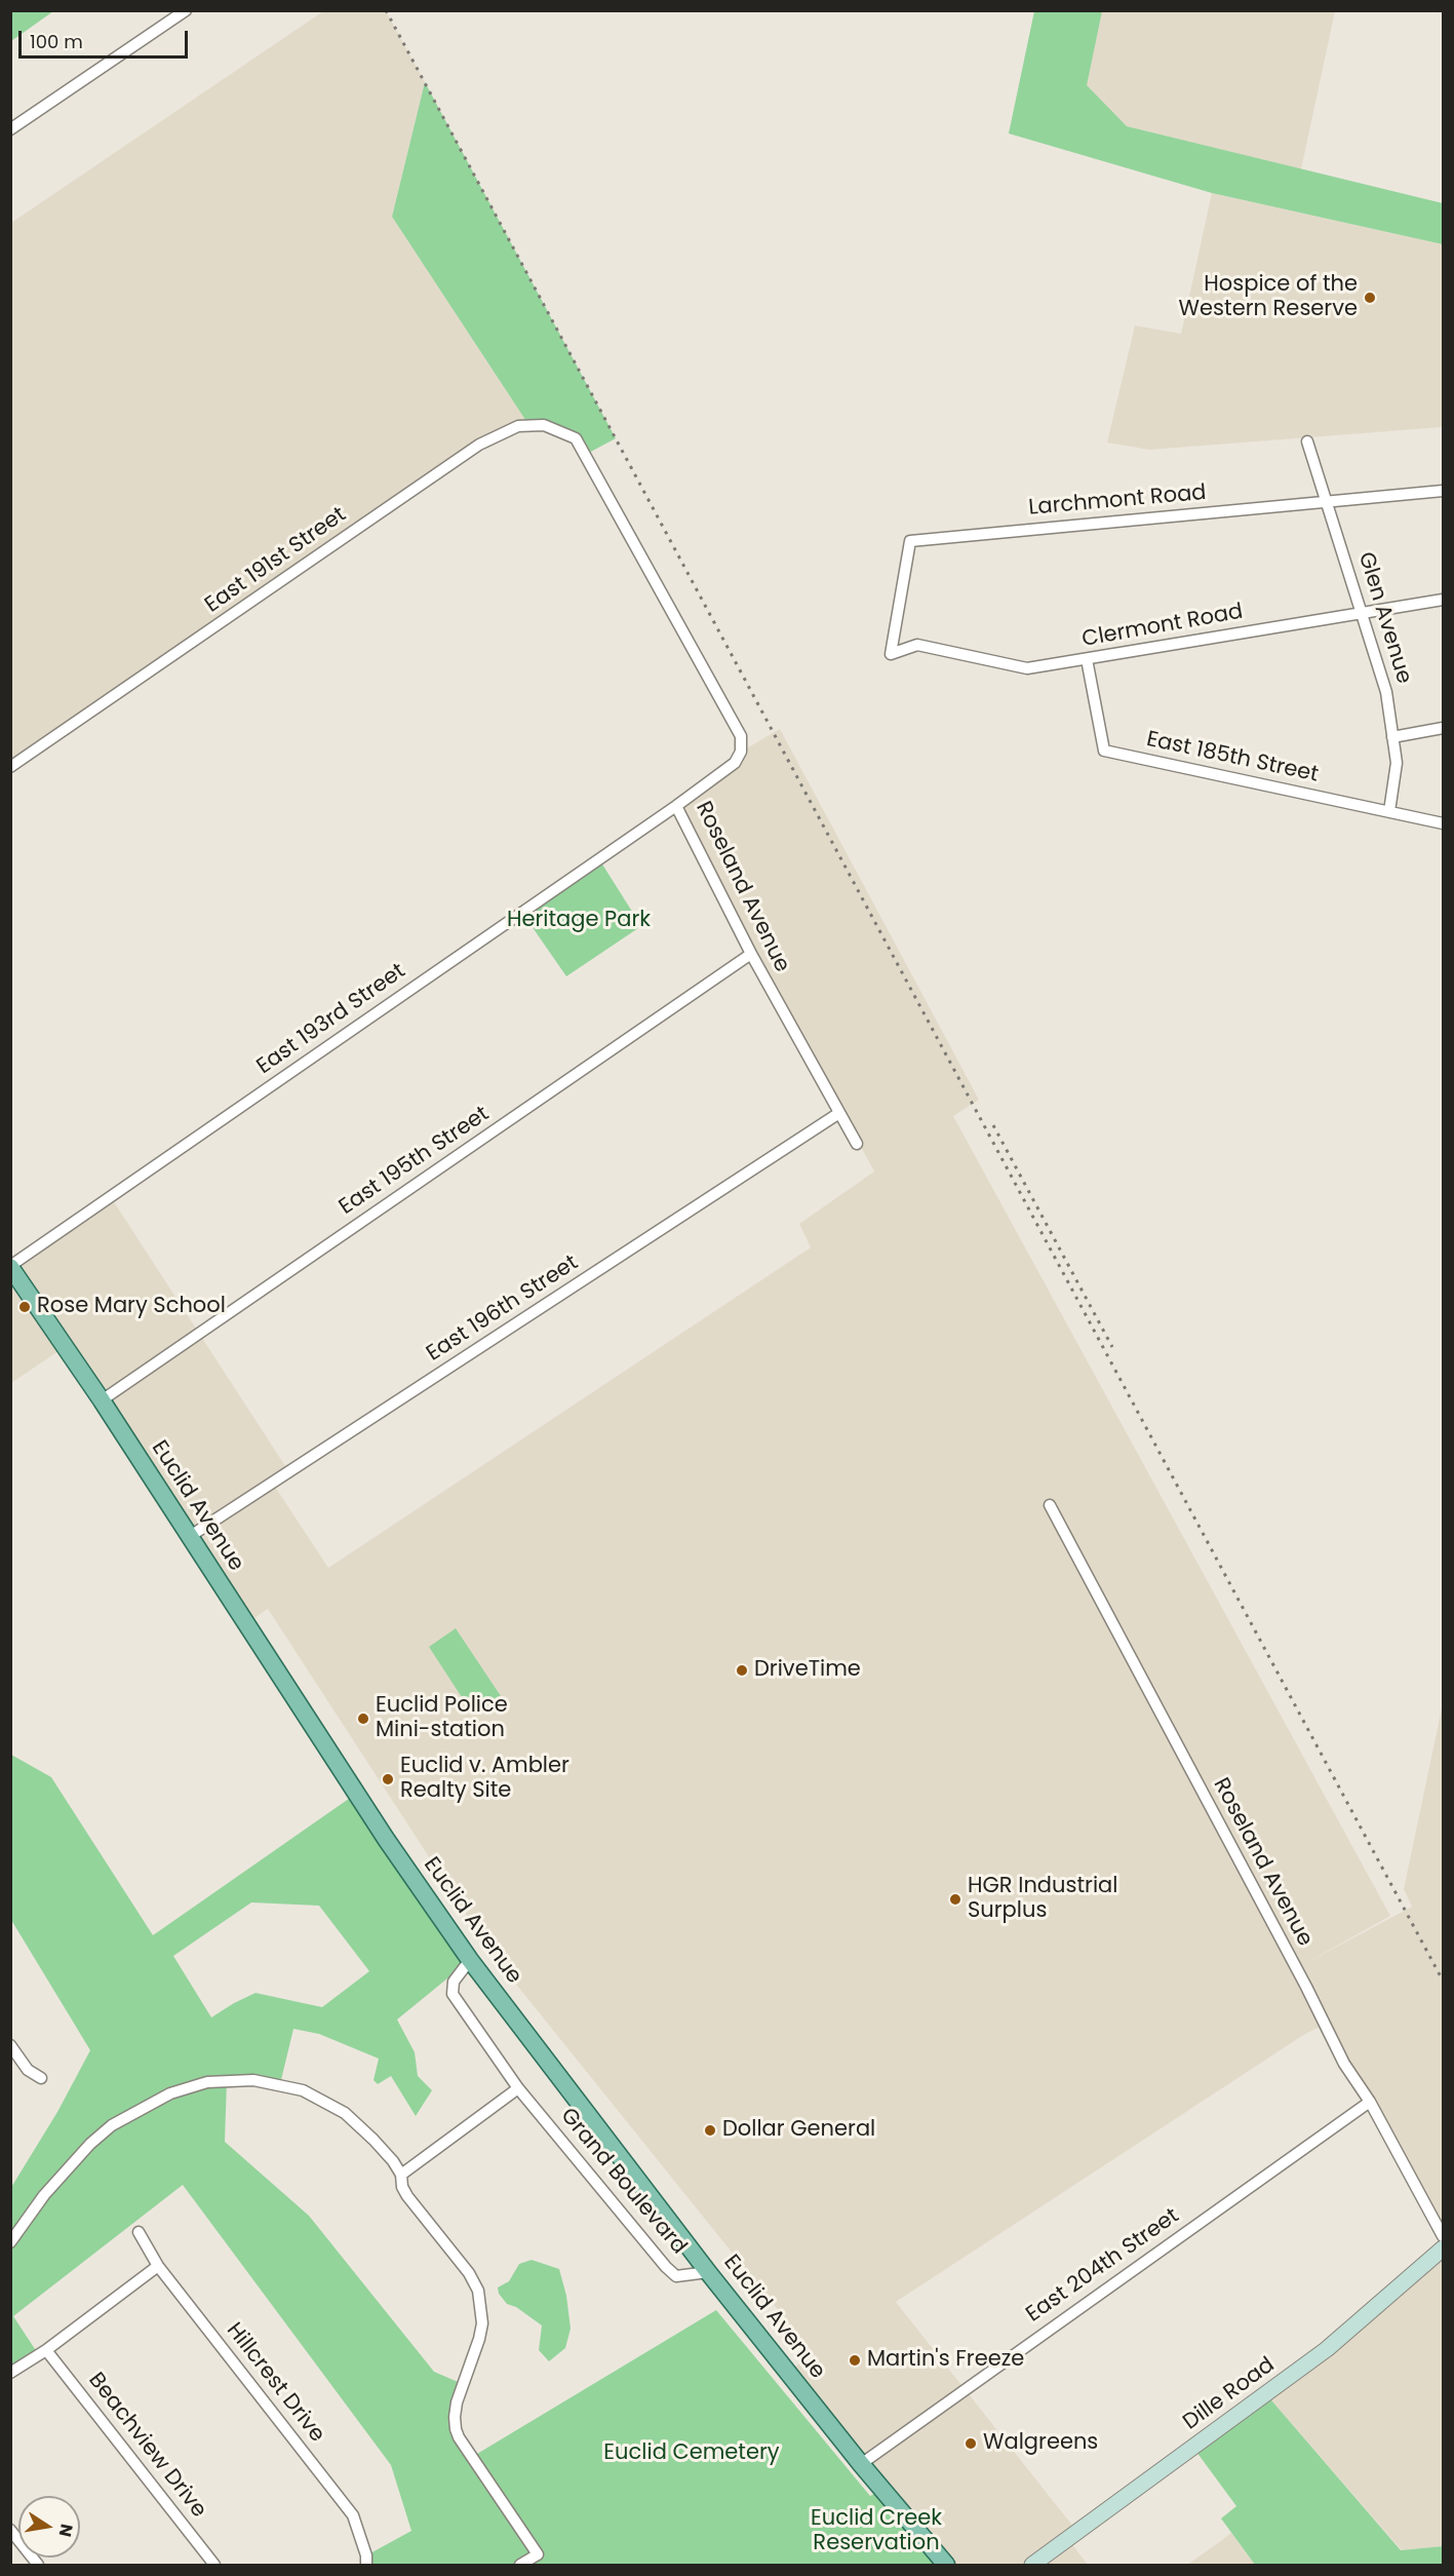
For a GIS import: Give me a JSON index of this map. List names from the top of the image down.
{
  "streets": {
    "main road": ["Euclid Avenue"],
    "street": [
      "Larchmont Road",
      "East 191st Street",
      "Glen Avenue",
      "Clermont Road",
      "East 185th Street",
      "Roseland Avenue",
      "East 193rd Street",
      "East 195th Street",
      "East 196th Street",
      "Grand Boulevard",
      "East 204th Street",
      "Hillcrest Drive",
      "Dille Road",
      "Beachview Drive"
    ]
  },
  "crossings": [
    ["Larchmont Road", "Glen Avenue"],
    ["Larchmont Road", "Clermont Road"],
    ["East 191st Street", "Roseland Avenue"],
    ["Glen Avenue", "Clermont Road"],
    ["Glen Avenue", "East 185th Street"],
    ["Clermont Road", "East 185th Street"],
    ["Roseland Avenue", "East 193rd Street"],
    ["Roseland Avenue", "East 195th Street"],
    ["Roseland Avenue", "East 196th Street"],
    ["Roseland Avenue", "East 204th Street"],
    ["East 193rd Street", "Euclid Avenue"],
    ["East 195th Street", "Euclid Avenue"],
    ["East 196th Street", "Euclid Avenue"],
    ["Euclid Avenue", "Grand Boulevard"],
    ["Euclid Avenue", "East 204th Street"]
  ],
  "parks": ["Heritage Park", "Euclid Cemetery", "Euclid Creek Reservation"],
  "places": [
    "Hospice of the Western Reserve",
    "Rose Mary School",
    "DriveTime",
    "Euclid Police Mini-station",
    "Euclid v. Ambler Realty Site",
    "HGR Industrial Surplus",
    "Dollar General",
    "Martin's Freeze",
    "Walgreens"
  ],
  "scale_bar": "100 m",
  "north": "right"
}
